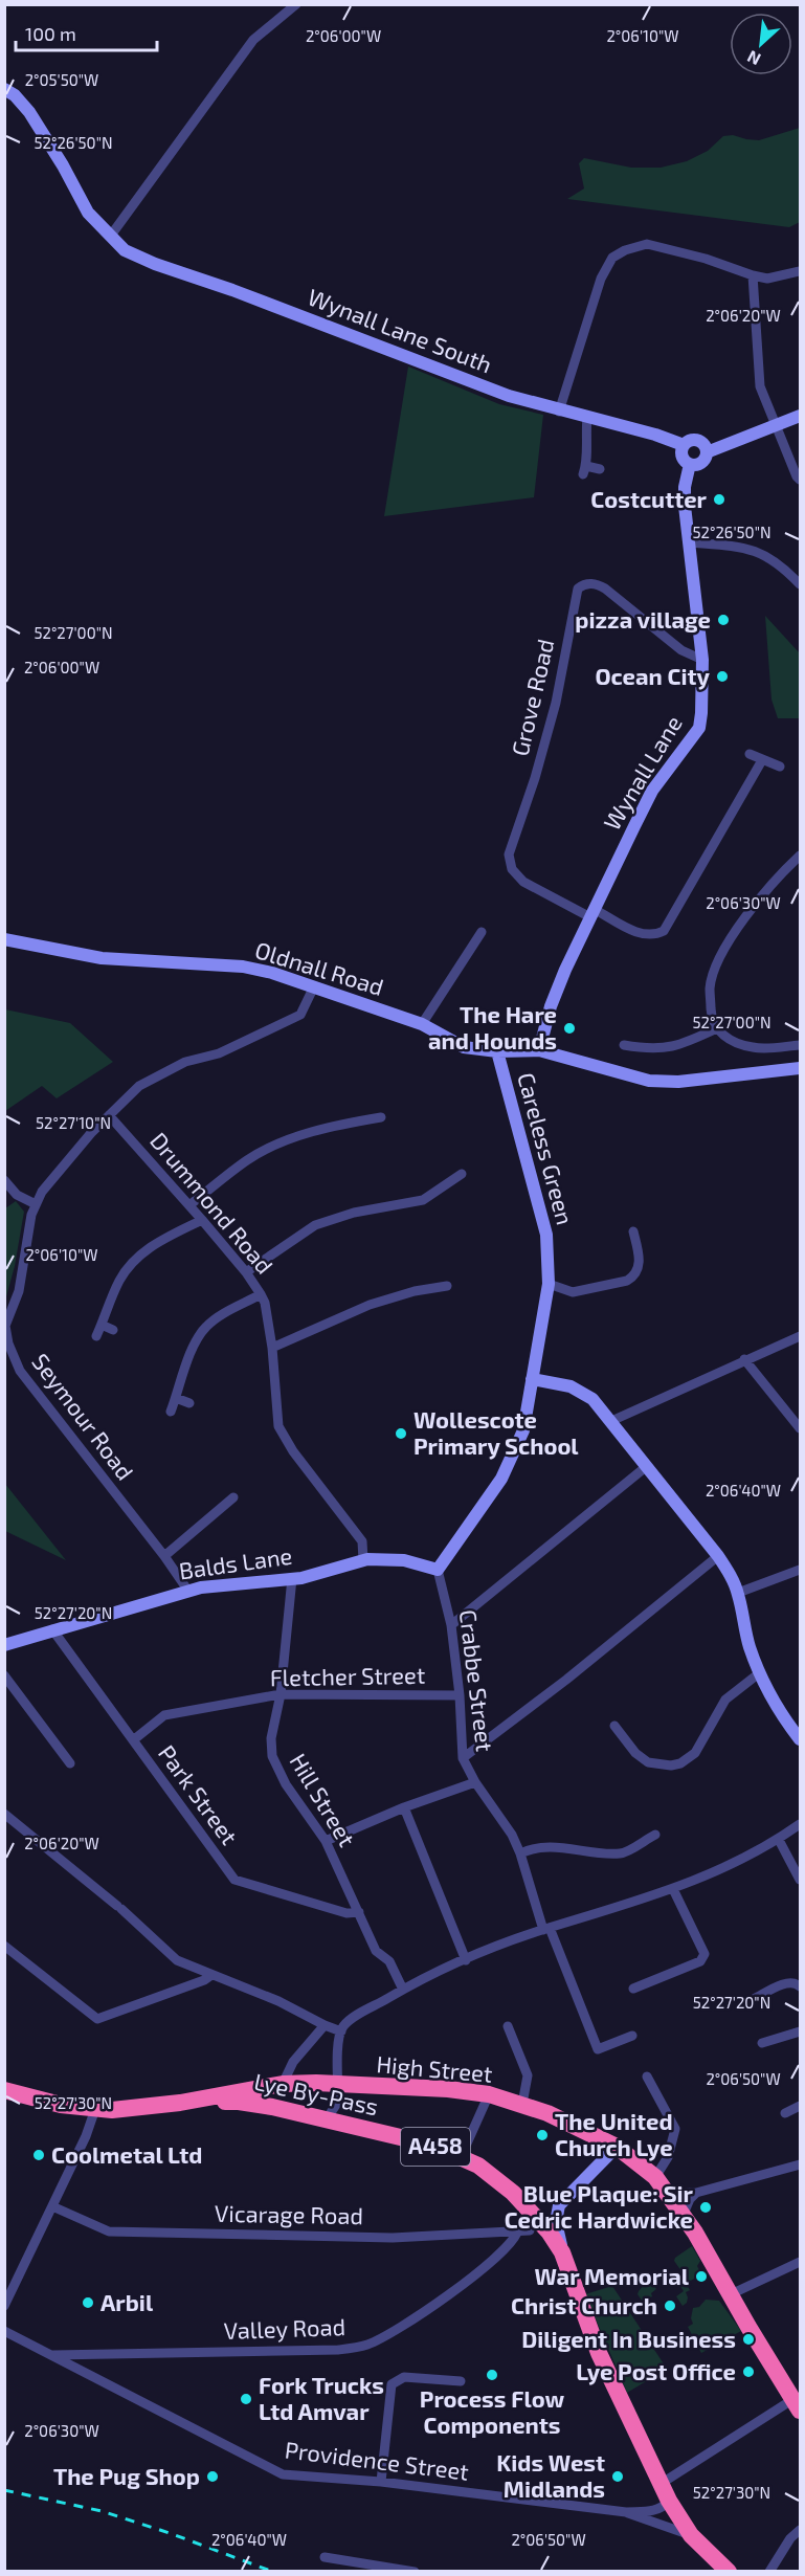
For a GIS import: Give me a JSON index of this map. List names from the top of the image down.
{
  "streets": {
    "highway": ["High Street", "Lye By-Pass", "A458"],
    "street": [
      "Wynall Lane South",
      "Grove Road",
      "Wynall Lane",
      "Oldnall Road",
      "Careless Green",
      "Drummond Road",
      "Seymour Road",
      "Balds Lane",
      "Fletcher Street",
      "Crabbe Street",
      "Park Street",
      "Hill Street",
      "Vicarage Road",
      "Valley Road",
      "Providence Street"
    ]
  },
  "crossings": [
    ["Wynall Lane South", "Wynall Lane"],
    ["Grove Road", "Wynall Lane"],
    ["Wynall Lane", "Oldnall Road"],
    ["Oldnall Road", "Careless Green"],
    ["Oldnall Road", "Seymour Road"],
    ["Careless Green", "Balds Lane"],
    ["Careless Green", "Crabbe Street"],
    ["Drummond Road", "Seymour Road"],
    ["Drummond Road", "Balds Lane"],
    ["Seymour Road", "Balds Lane"],
    ["Balds Lane", "Crabbe Street"],
    ["Balds Lane", "Park Street"],
    ["Balds Lane", "Hill Street"],
    ["Fletcher Street", "Crabbe Street"],
    ["Fletcher Street", "Park Street"],
    ["Fletcher Street", "Hill Street"],
    ["Park Street", "Hill Street"],
    ["High Street", "Lye By-Pass"],
    ["High Street", "A458"],
    ["Lye By-Pass", "A458"],
    ["Lye By-Pass", "Providence Street"],
    ["Vicarage Road", "Valley Road"],
    ["Valley Road", "Providence Street"]
  ],
  "places": [
    "Costcutter",
    "pizza village",
    "Ocean City",
    "The Hare and Hounds",
    "Wollescote Primary School",
    "The United Church Lye",
    "Coolmetal Ltd",
    "Blue Plaque: Sir Cedric Hardwicke",
    "War Memorial",
    "Arbil",
    "Christ Church",
    "Diligent In Business",
    "Lye Post Office",
    "Process Flow Components",
    "Fork Trucks Ltd Amvar",
    "The Pug Shop",
    "Kids West Midlands"
  ],
  "scale_bar": "100 m",
  "north": "bottom left",
  "coordinates": [
    "2°06'00\"W",
    "2°06'10\"W",
    "2°05'50\"W",
    "52°26'50\"N",
    "2°06'20\"W",
    "52°27'00\"N",
    "2°06'30\"W",
    "52°27'10\"N",
    "2°06'40\"W",
    "52°27'20\"N",
    "2°06'50\"W",
    "52°27'30\"N"
  ]
}
